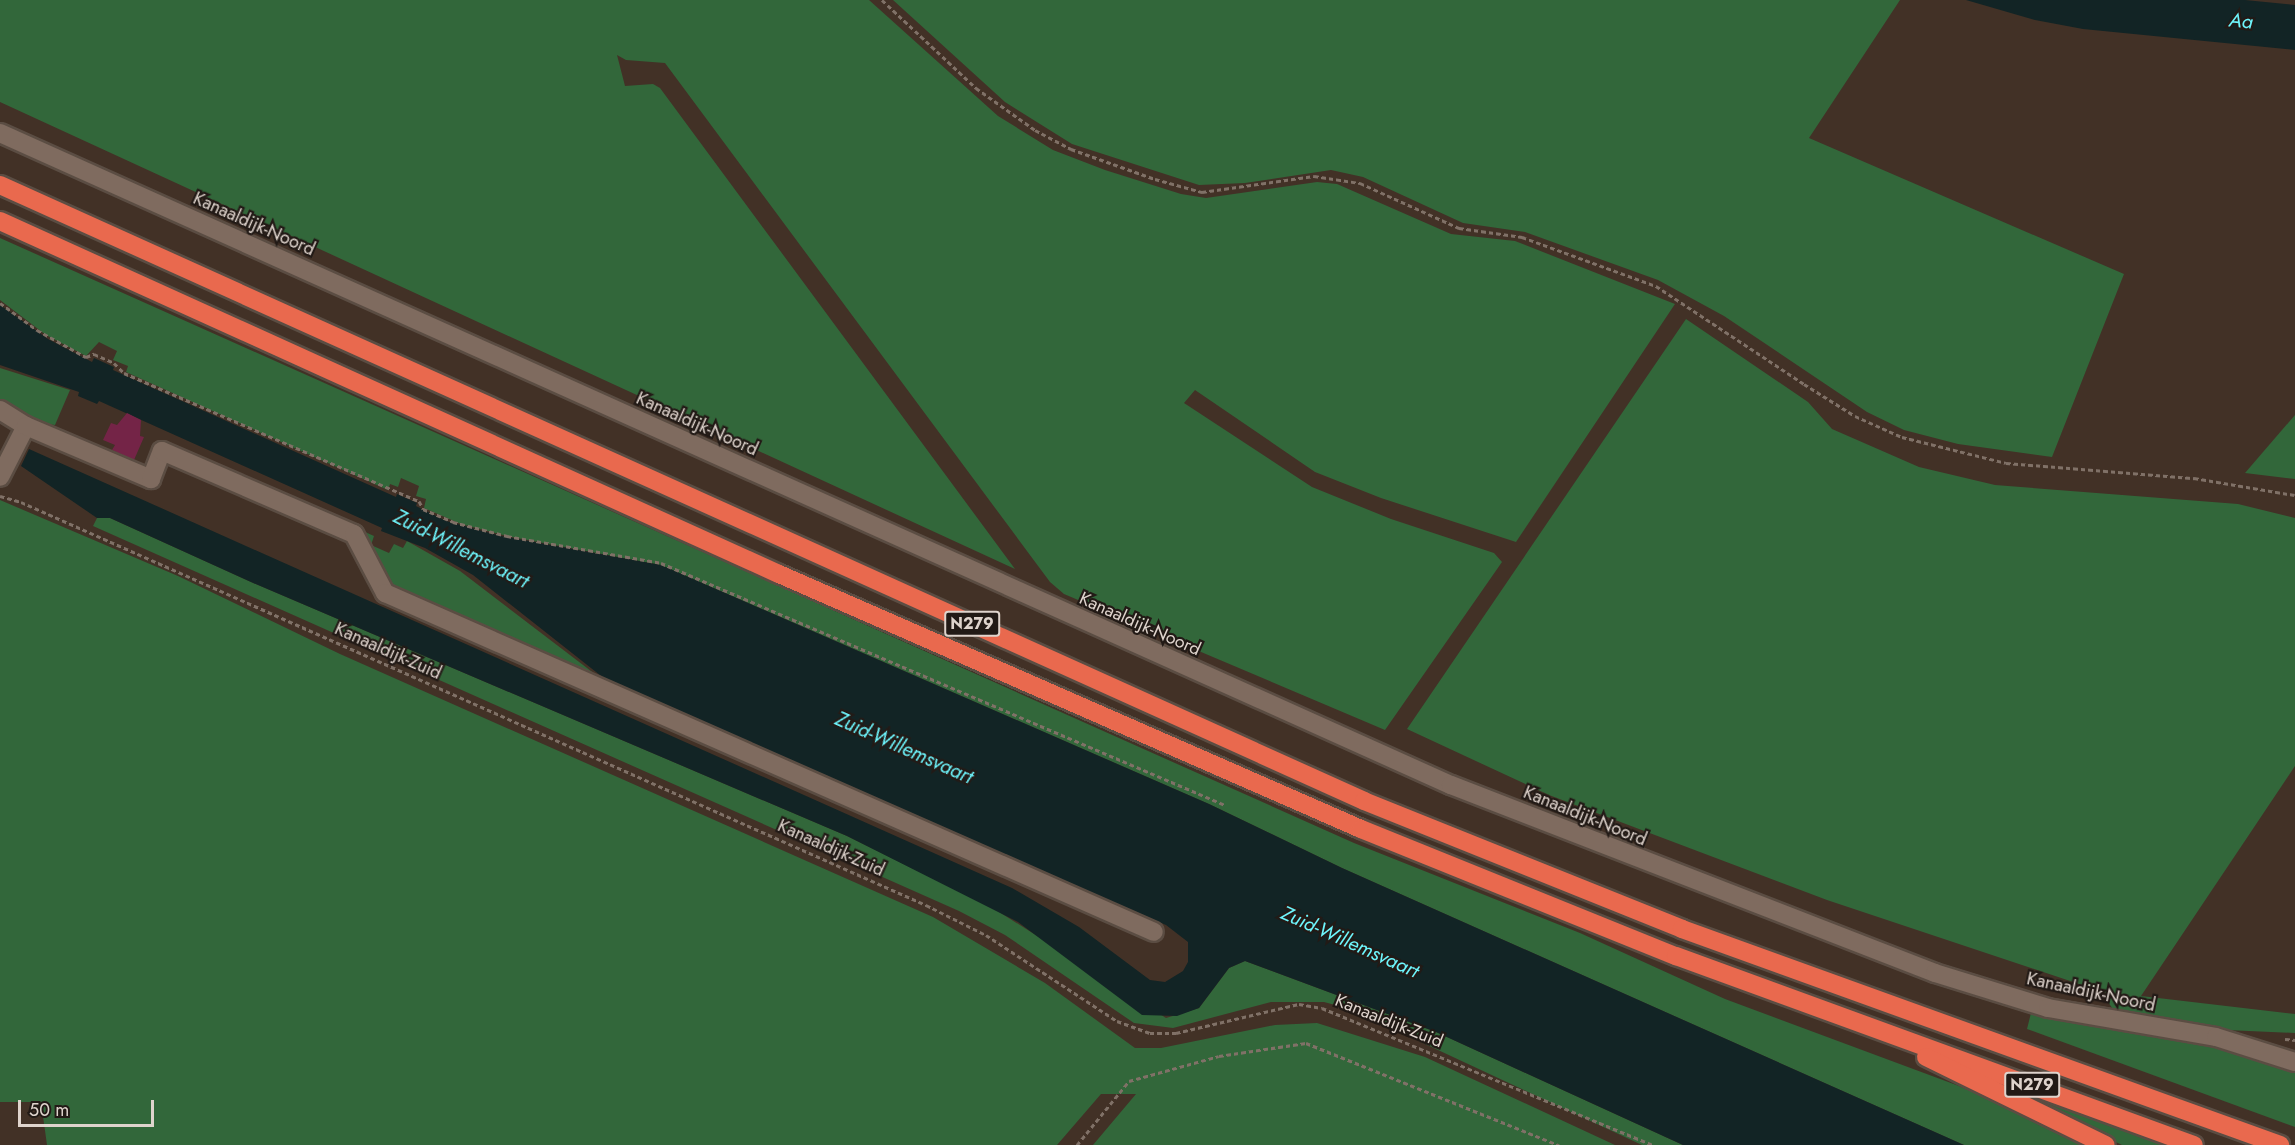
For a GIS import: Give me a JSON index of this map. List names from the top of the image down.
{
  "streets": {
    "highway": ["N279"],
    "street": ["Kanaaldijk-Noord"],
    "path": ["Kanaaldijk-Zuid"]
  },
  "water": ["Aa", "Zuid-Willemsvaart"],
  "scale_bar": "50 m"
}
